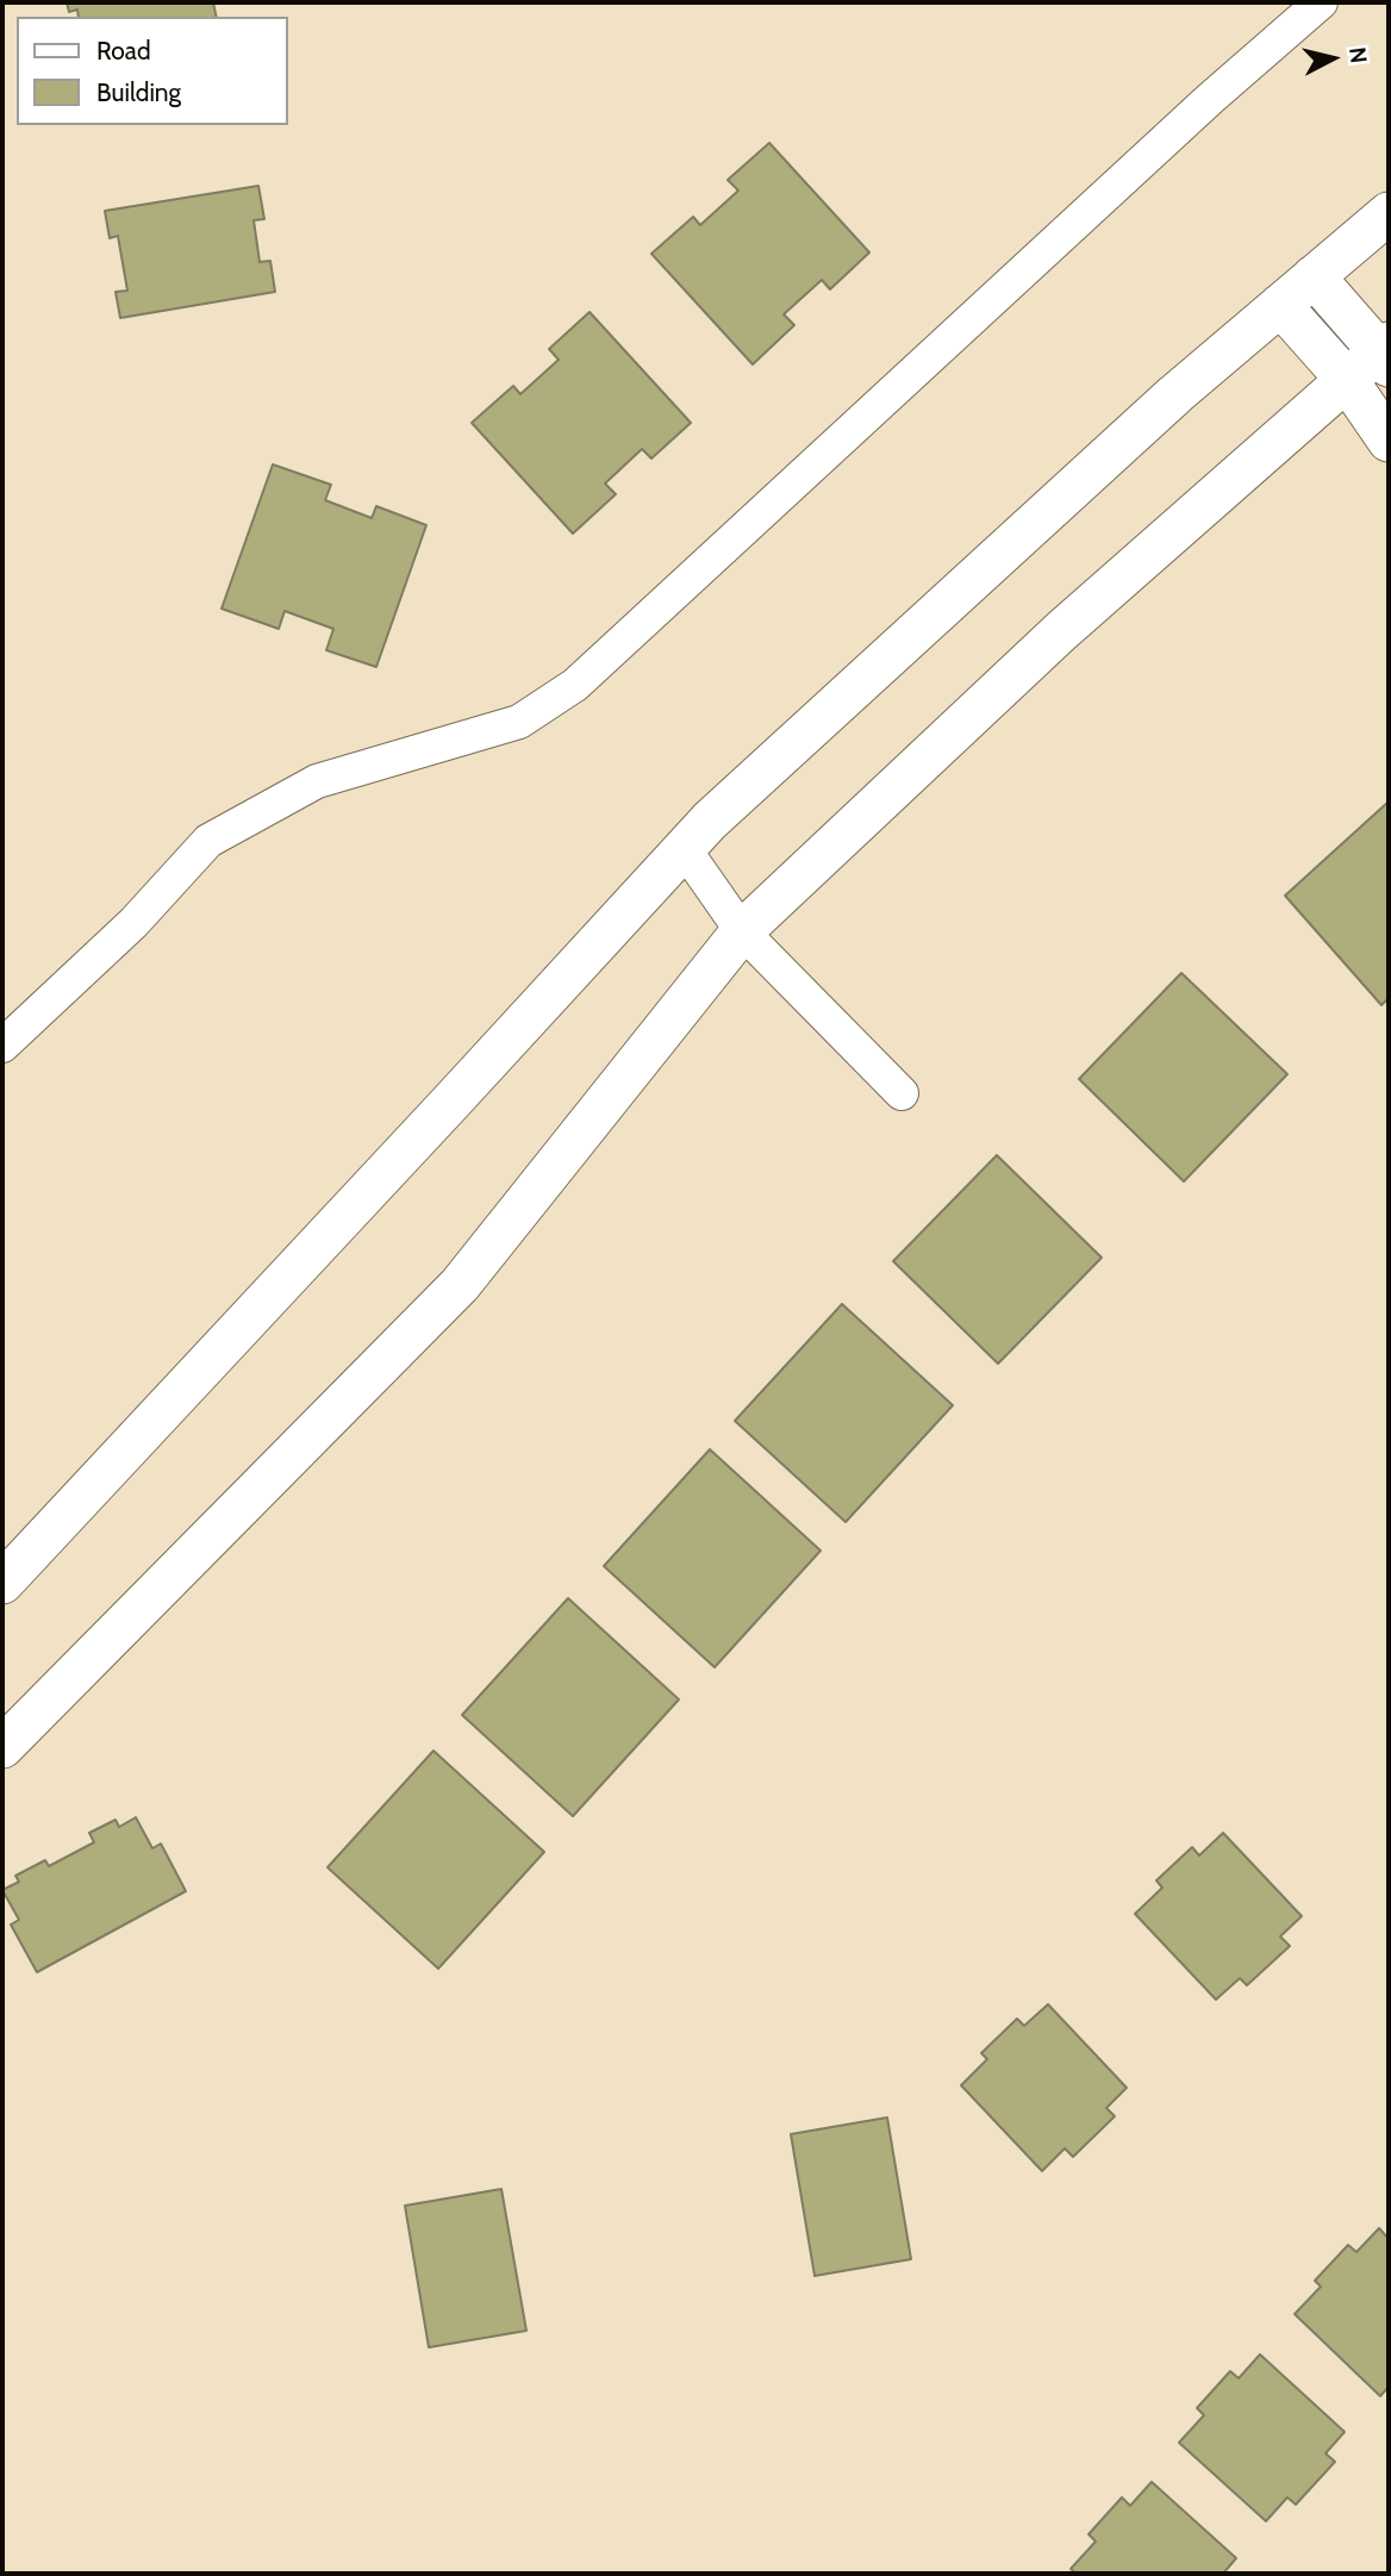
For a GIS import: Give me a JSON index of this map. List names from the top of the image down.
{
  "legend": ["Road", "Building"],
  "north": "right"
}
